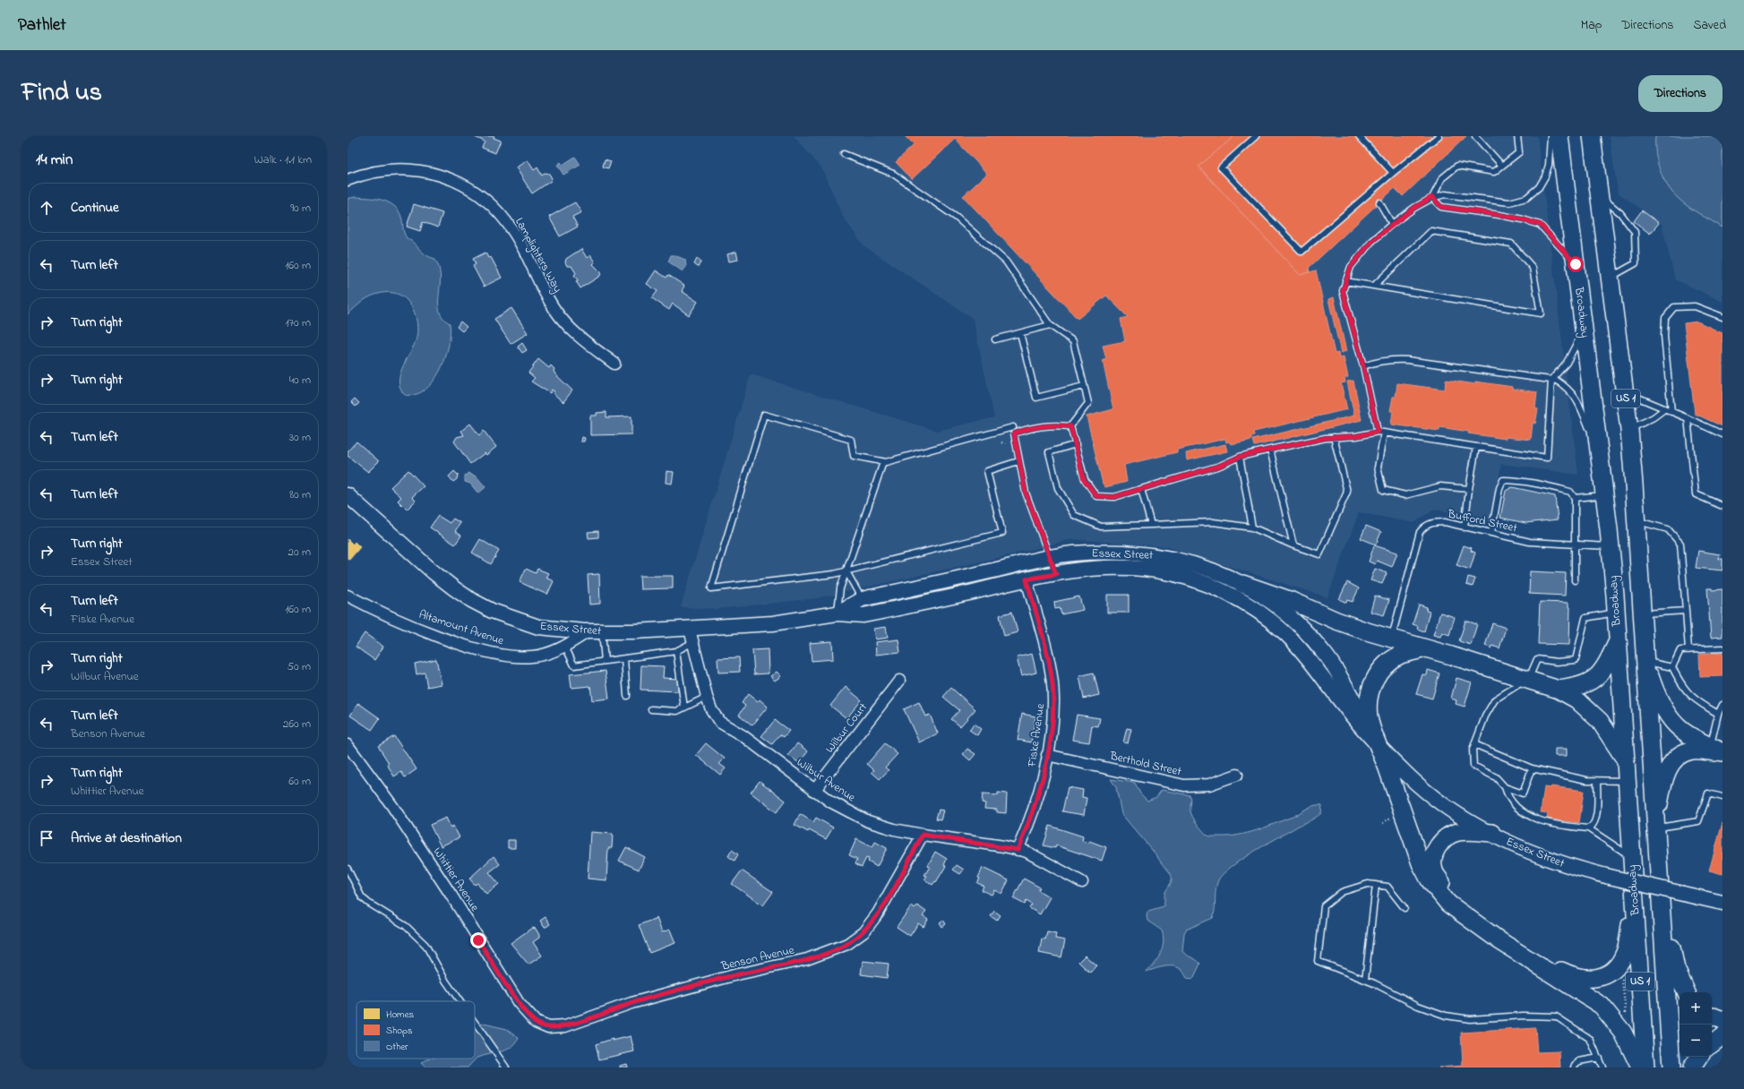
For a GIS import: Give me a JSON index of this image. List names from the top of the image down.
{
  "streets": {
    "highway": ["Broadway", "US 1"],
    "main road": ["Essex Street"],
    "street": [
      "Lamplighters Way",
      "Altamount Avenue",
      "Wilbur Court",
      "Fiske Avenue",
      "Berthold Street",
      "Wilbur Avenue",
      "Whittier Avenue",
      "Benson Avenue"
    ],
    "lane": ["Bufford Street"]
  },
  "crossings": [
    ["Broadway", "Bufford Street"],
    ["Essex Street", "Altamount Avenue"],
    ["Essex Street", "Fiske Avenue"],
    ["Essex Street", "Wilbur Avenue"],
    ["Wilbur Court", "Wilbur Avenue"],
    ["Fiske Avenue", "Berthold Street"],
    ["Fiske Avenue", "Wilbur Avenue"],
    ["Wilbur Avenue", "Benson Avenue"],
    ["Whittier Avenue", "Benson Avenue"]
  ],
  "legend": ["Homes", "Shops", "Other"],
  "page": {
    "header": "Pathlet",
    "nav": ["Map", "Directions", "Saved"],
    "title": "Find us",
    "buttons": "Directions",
    "heading": ["14 min", "Walk · 1.1 km"],
    "list": [
      ["Continue", "90 m"],
      ["Turn left", "160 m"],
      ["Turn right", "170 m"],
      ["Turn right", "40 m"],
      ["Turn left", "30 m"],
      ["Turn left", "80 m"],
      ["Turn right", "Essex Street", "20 m"],
      ["Turn left", "Fiske Avenue", "160 m"],
      ["Turn right", "Wilbur Avenue", "50 m"],
      ["Turn left", "Benson Avenue", "260 m"],
      ["Turn right", "Whittier Avenue", "60 m"],
      "Arrive at destination"
    ],
    "map_buttons": ["+", "−"]
  }
}
